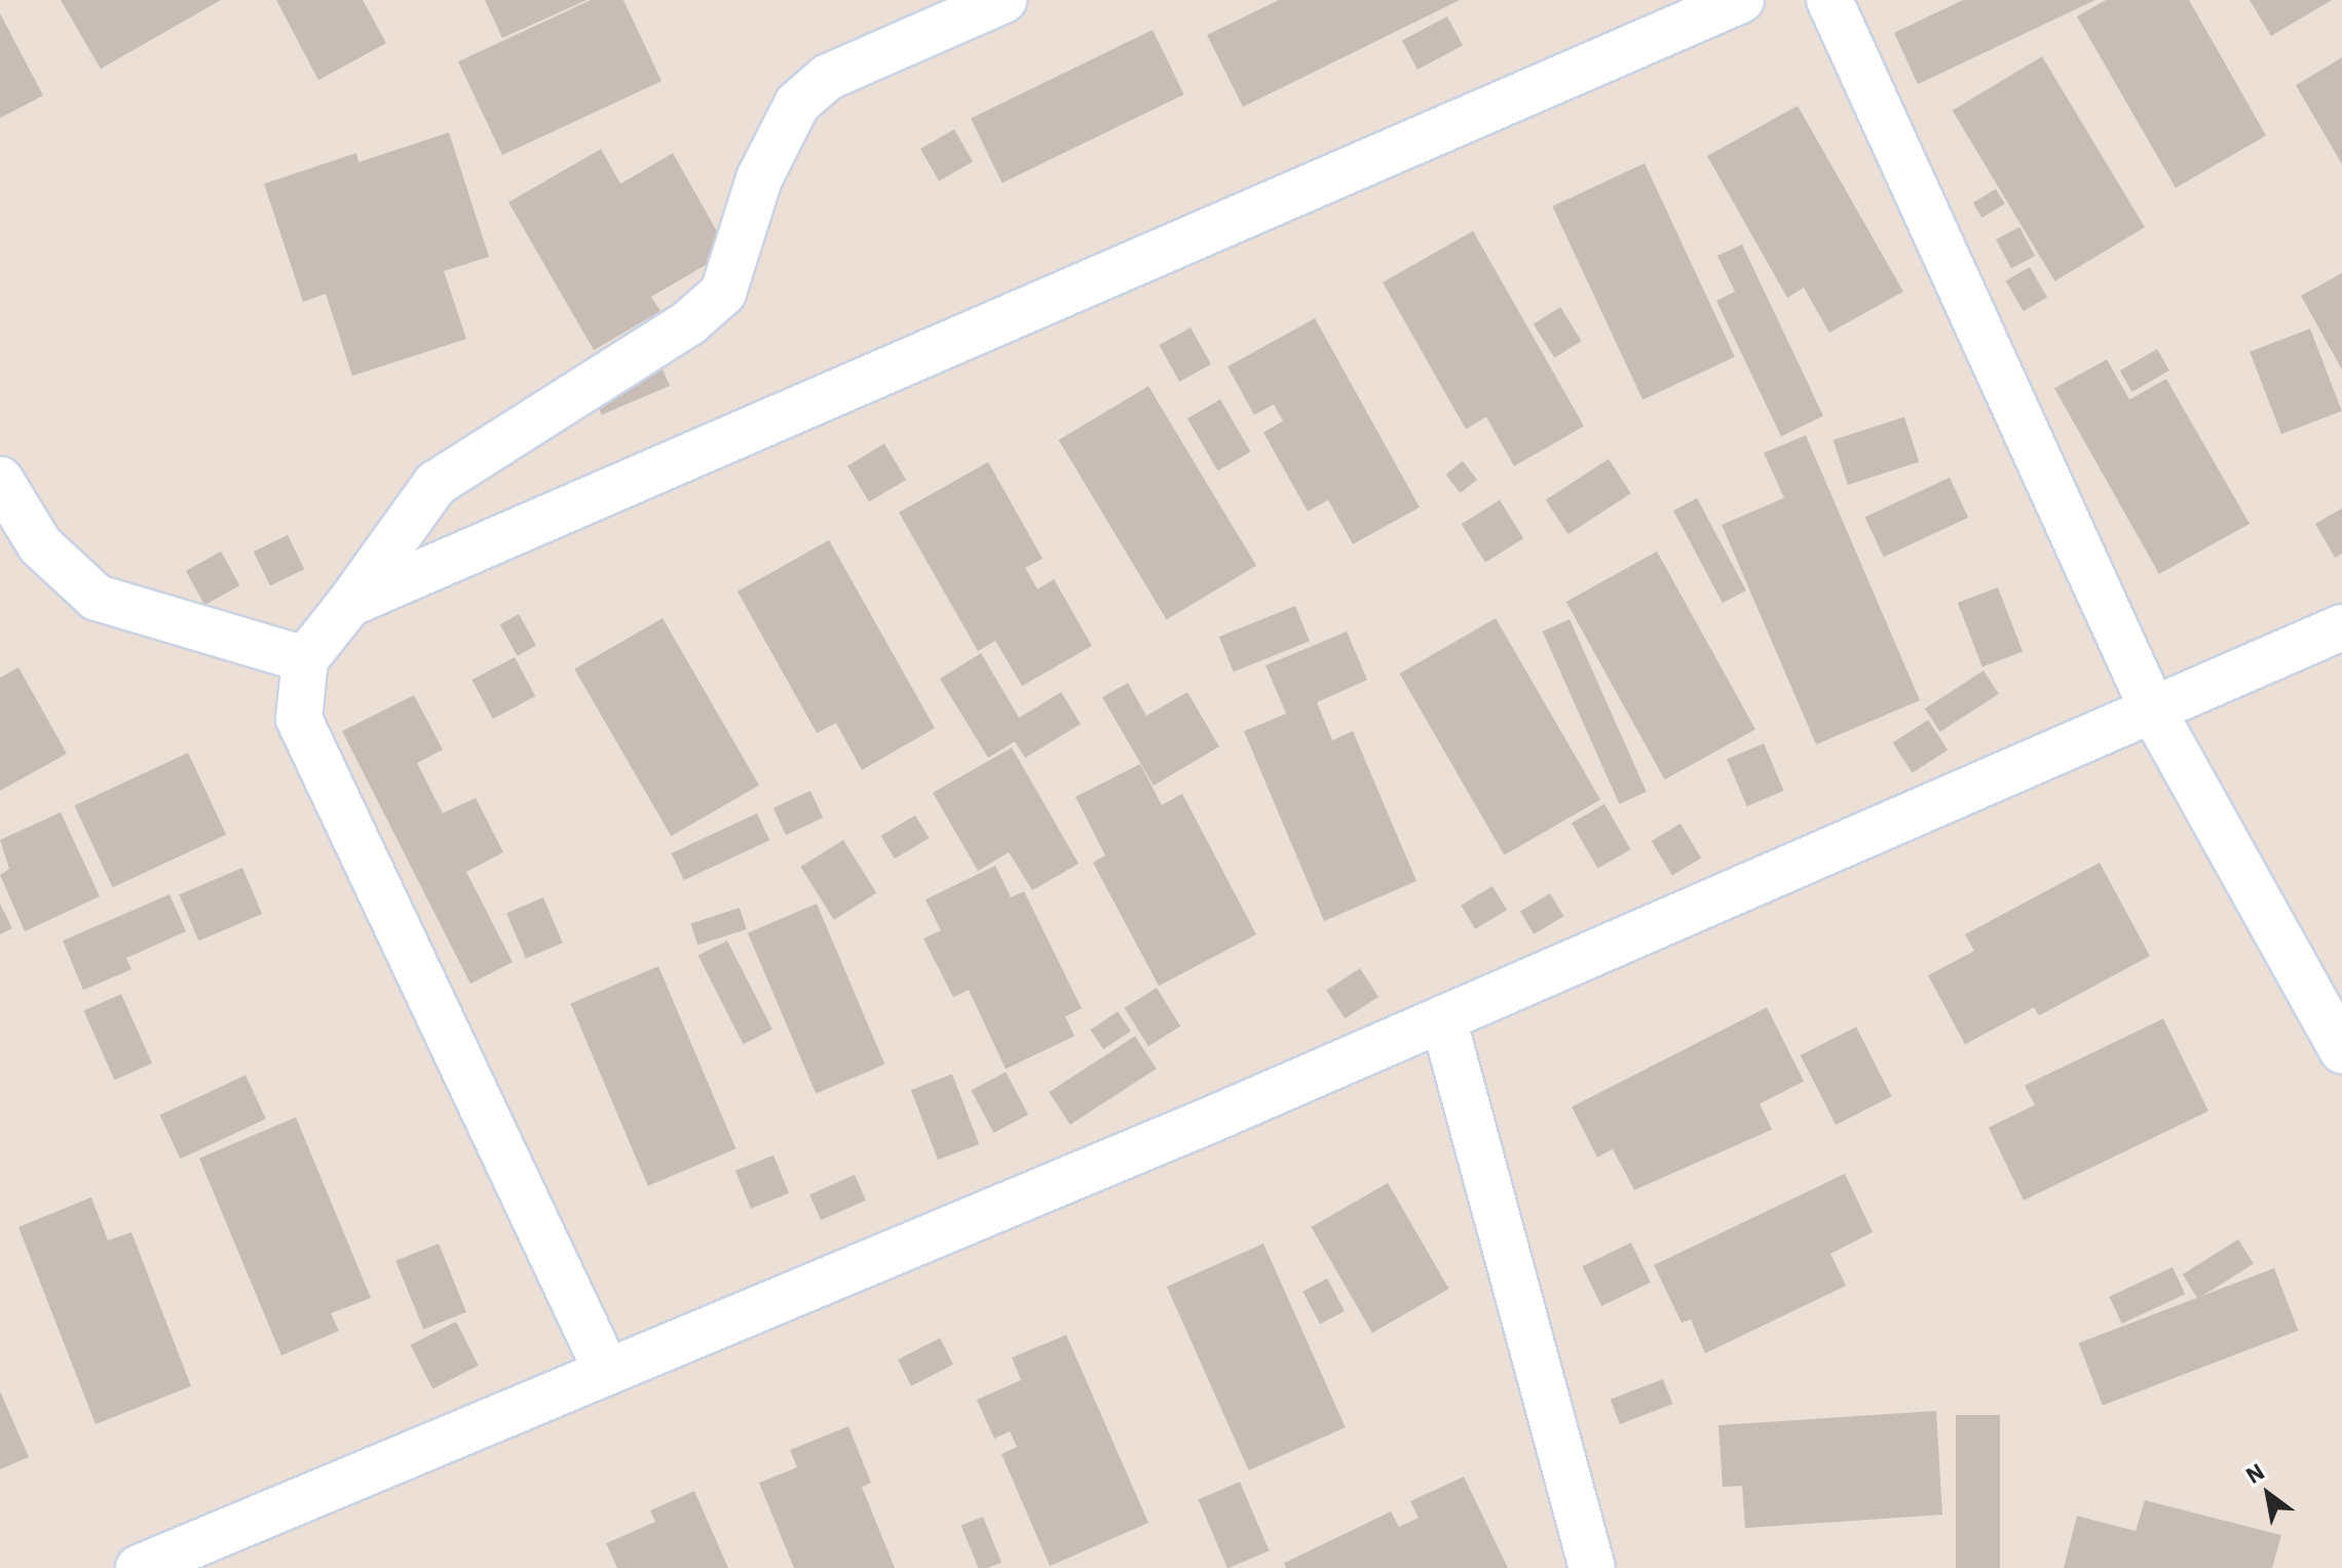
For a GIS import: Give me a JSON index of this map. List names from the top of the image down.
{
  "north": "top left"
}
